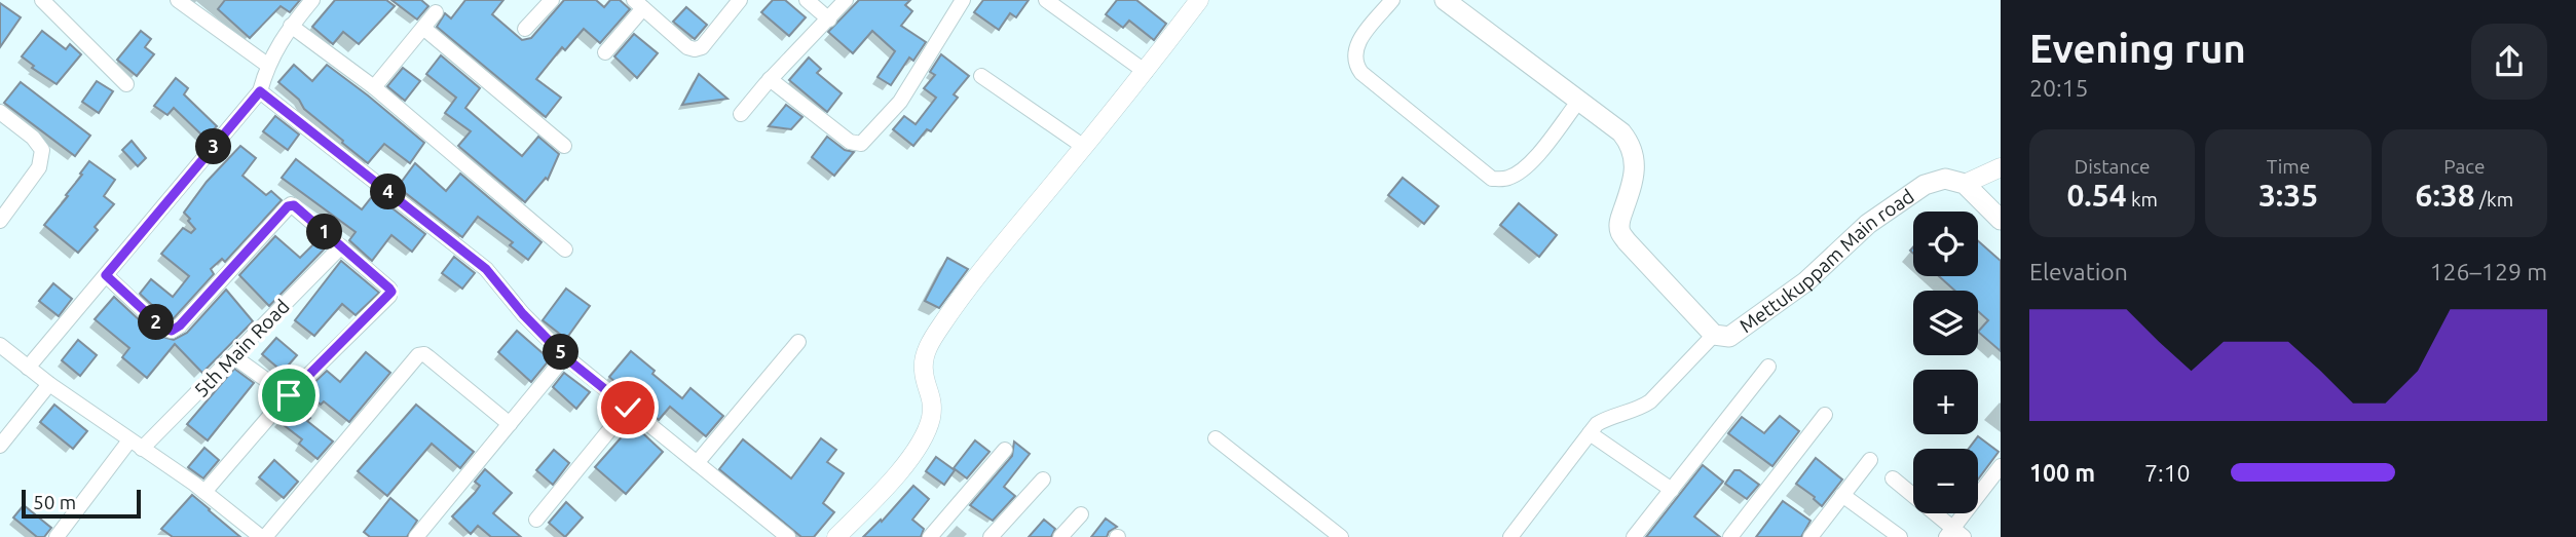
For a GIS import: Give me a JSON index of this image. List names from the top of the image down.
{
  "streets": {
    "main road": ["Mettukuppam Main road"],
    "street": ["5th Main Road"]
  },
  "scale_bar": "50 m",
  "page": {
    "heading": ["Evening run", "20:15"],
    "stats": [
      ["Distance", "0.54 km"],
      ["Time", "3:35"],
      ["Pace", "6:38 /km"]
    ],
    "pins": [
      "3",
      "4",
      "1",
      "2",
      "5"
    ],
    "map_buttons": ["+", "−"],
    "chart": ["Elevation", "126–129 m"],
    "list": [
      {
        "name": "100 m",
        "note": "7:10"
      }
    ],
    "scale": "50 m"
  }
}
